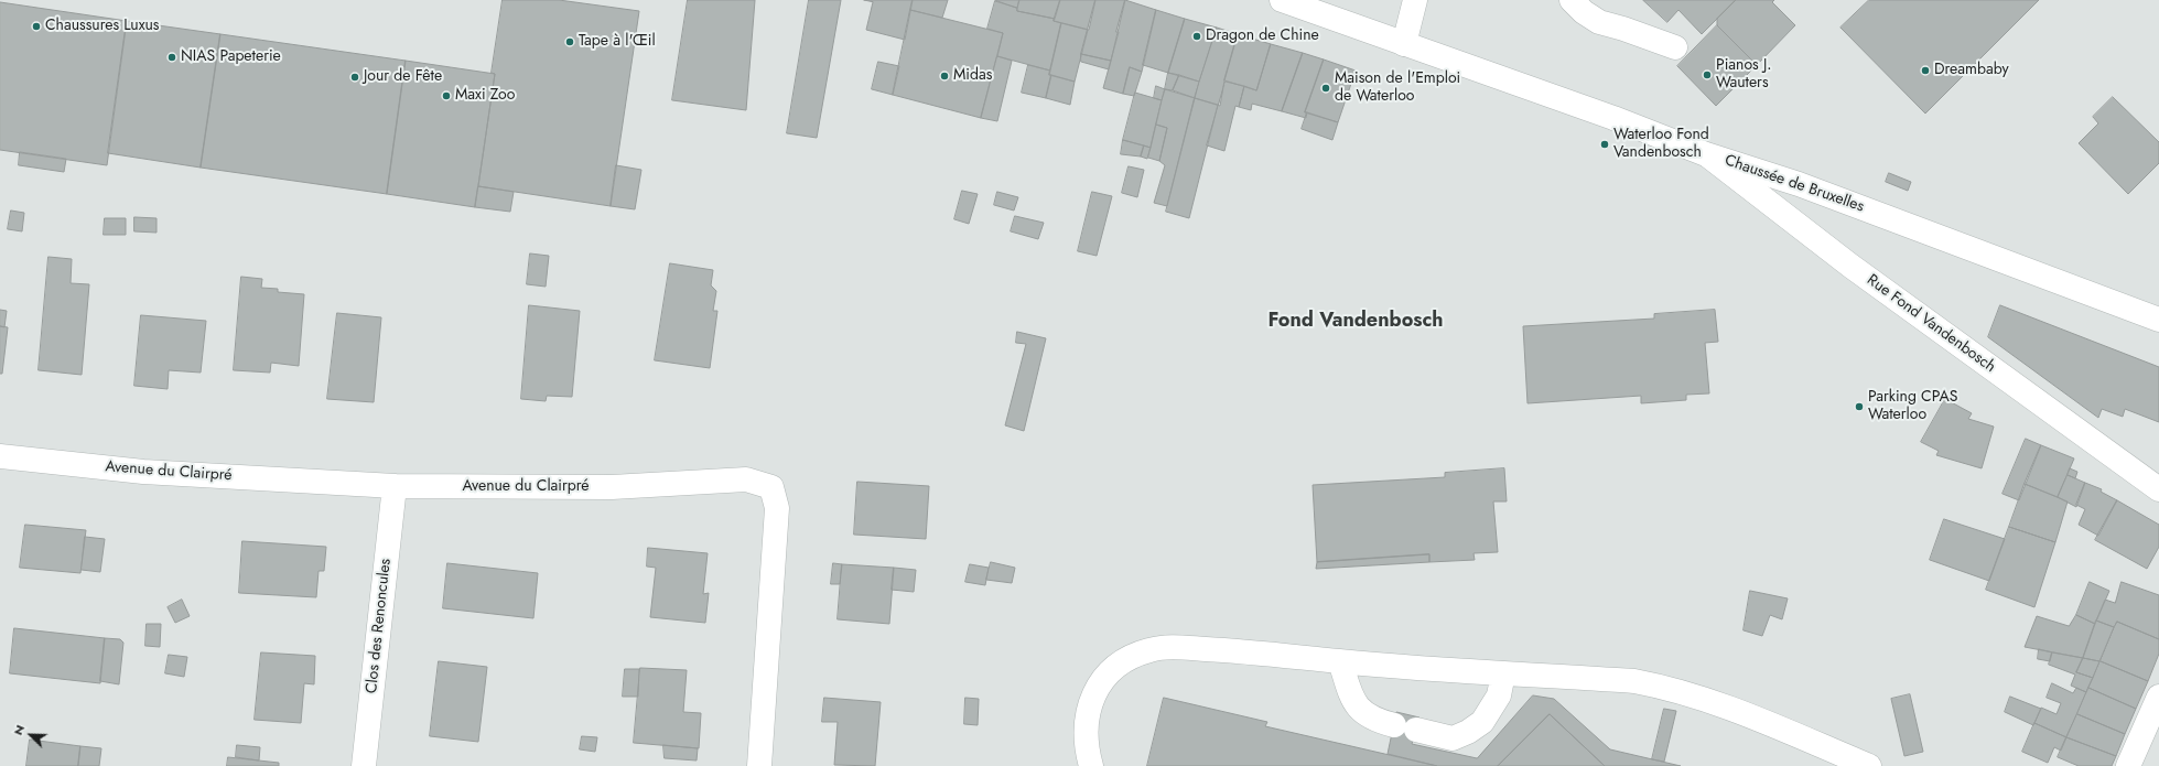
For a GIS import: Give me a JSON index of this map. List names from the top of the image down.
{
  "streets": {
    "street": [
      "Chaussée de Bruxelles",
      "Rue Fond Vandenbosch",
      "Avenue du Clairpré",
      "Clos des Renoncules"
    ]
  },
  "crossings": [
    ["Chaussée de Bruxelles", "Rue Fond Vandenbosch"],
    ["Avenue du Clairpré", "Clos des Renoncules"]
  ],
  "districts": ["Fond Vandenbosch"],
  "places": [
    "Chaussures Luxus",
    "Dragon de Chine",
    "Tape à l'Œil",
    "NIAS Papeterie",
    "Dreambaby",
    "Pianos J. Wauters",
    "Midas",
    "Jour de Fête",
    "Maison de l'Emploi de Waterloo",
    "Maxi Zoo",
    "Waterloo Fond Vandenbosch",
    "Parking CPAS Waterloo"
  ],
  "north": "top left"
}
